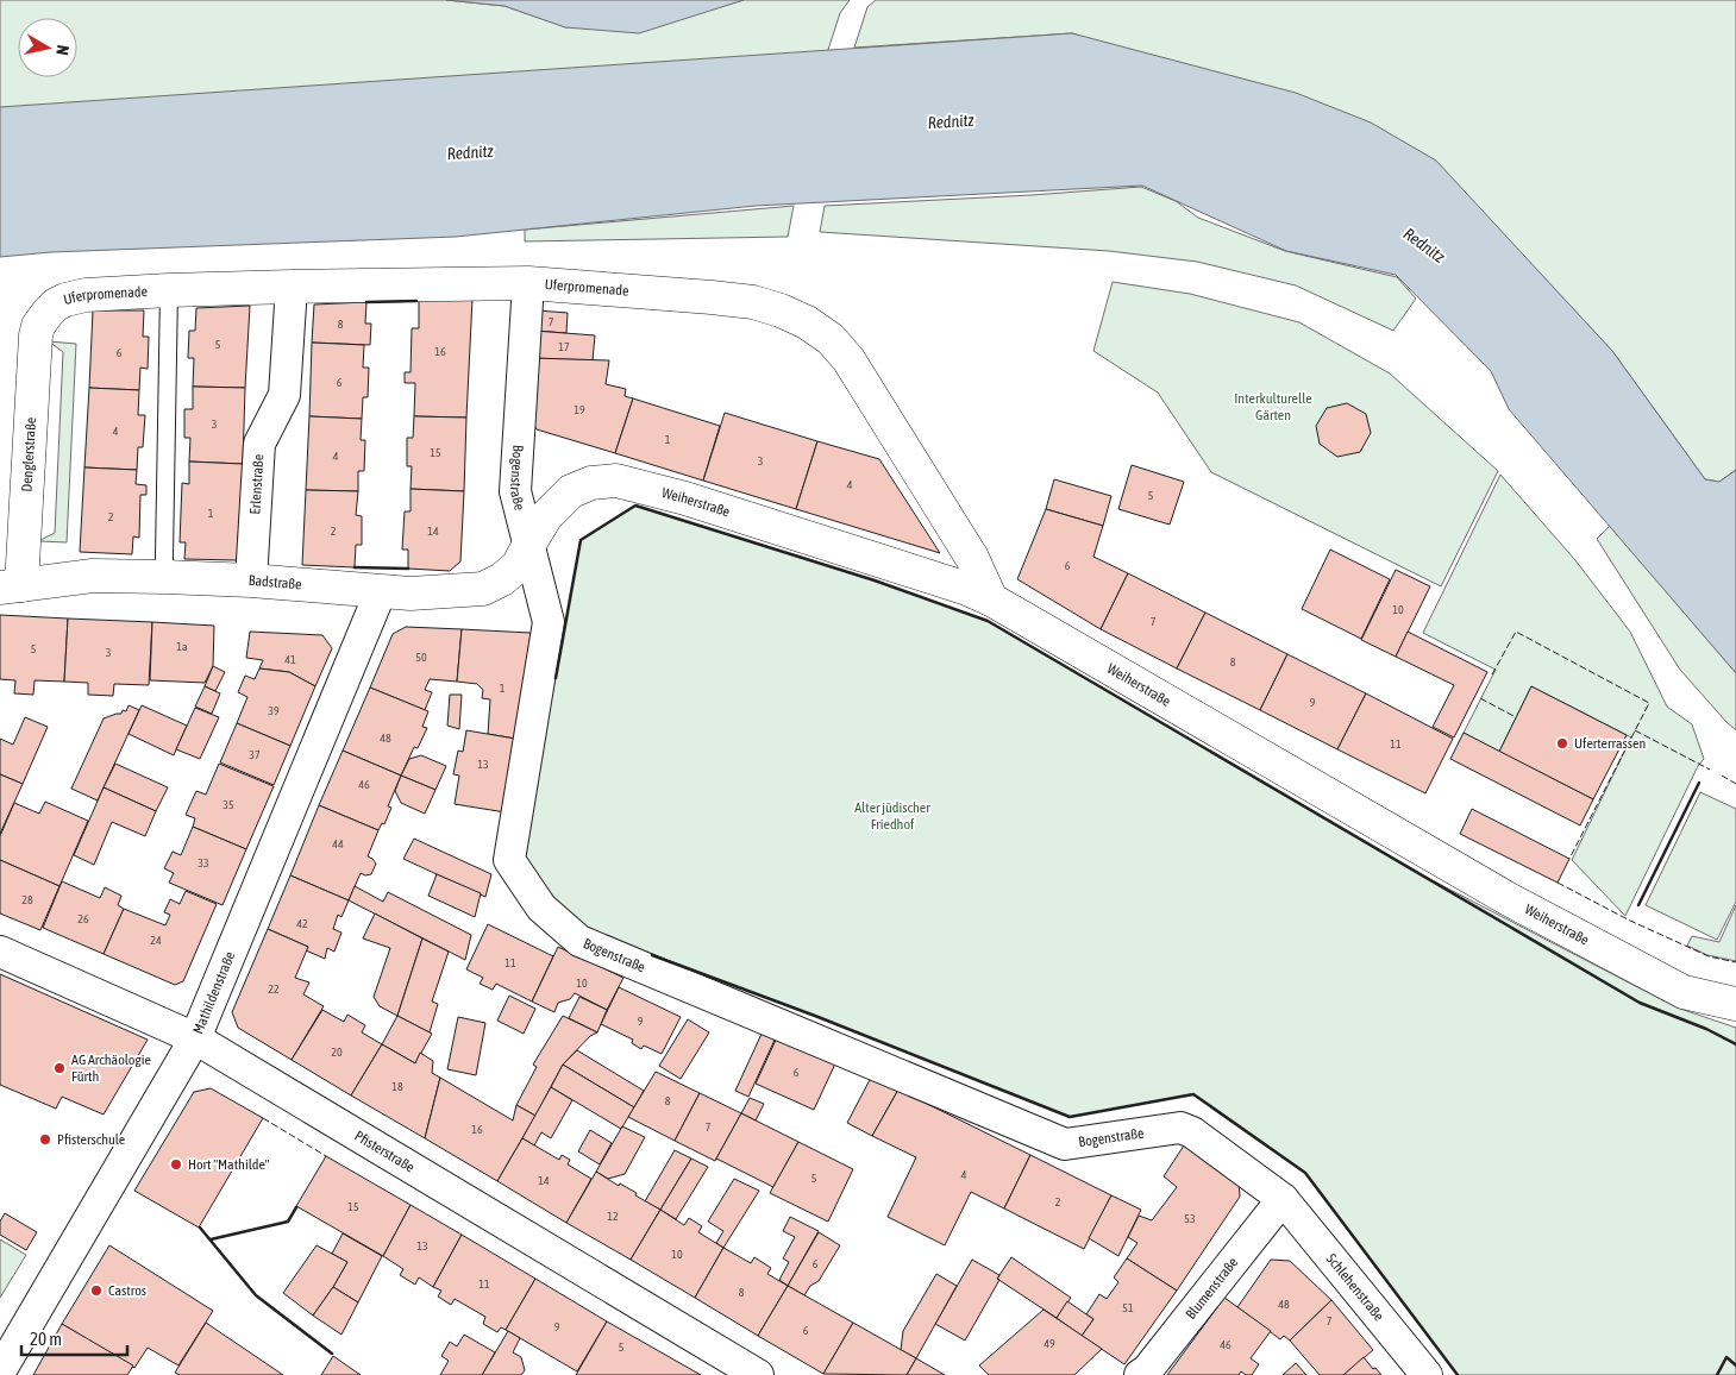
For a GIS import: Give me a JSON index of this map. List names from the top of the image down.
{
  "streets": {
    "street": [
      "Uferpromenade",
      "Denglerstraße",
      "Bogenstraße",
      "Erlenstraße",
      "Weiherstraße",
      "Badstraße",
      "Mathildenstraße",
      "Pfisterstraße",
      "Schlehenstraße",
      "Blumenstraße"
    ]
  },
  "crossings": [
    ["Uferpromenade", "Denglerstraße"],
    ["Uferpromenade", "Bogenstraße"],
    ["Uferpromenade", "Erlenstraße"],
    ["Uferpromenade", "Weiherstraße"],
    ["Denglerstraße", "Badstraße"],
    ["Bogenstraße", "Weiherstraße"],
    ["Bogenstraße", "Badstraße"],
    ["Bogenstraße", "Schlehenstraße"],
    ["Bogenstraße", "Blumenstraße"],
    ["Erlenstraße", "Badstraße"],
    ["Weiherstraße", "Badstraße"],
    ["Badstraße", "Mathildenstraße"],
    ["Mathildenstraße", "Pfisterstraße"],
    ["Schlehenstraße", "Blumenstraße"]
  ],
  "water": ["Rednitz"],
  "parks": ["Interkulturelle Gärten", "Alter jüdischer Friedhof"],
  "places": [
    "Uferterrassen",
    "AG Archäologie Fürth",
    "Pfisterschule",
    "Hort \"Mathilde\"",
    "Castros"
  ],
  "house_numbers": [
    "7",
    "8",
    "5",
    "17",
    "16",
    "6",
    "6",
    "19",
    "3",
    "4",
    "1",
    "15",
    "4",
    "3",
    "4",
    "5",
    "1",
    "2",
    "2",
    "14",
    "6",
    "10",
    "7",
    "1a",
    "5",
    "3",
    "50",
    "41",
    "8",
    "1",
    "9",
    "39",
    "48",
    "11",
    "37",
    "13",
    "46",
    "35",
    "44",
    "33",
    "28",
    "26",
    "42",
    "24",
    "11",
    "10",
    "22",
    "9",
    "20",
    "6",
    "18",
    "8",
    "7",
    "16",
    "4",
    "5",
    "14",
    "2",
    "15",
    "12",
    "53",
    "13",
    "10",
    "6",
    "11",
    "8",
    "48",
    "51",
    "7",
    "9",
    "6",
    "49",
    "46",
    "5"
  ],
  "scale_bar": "20 m",
  "north": "right"
}
